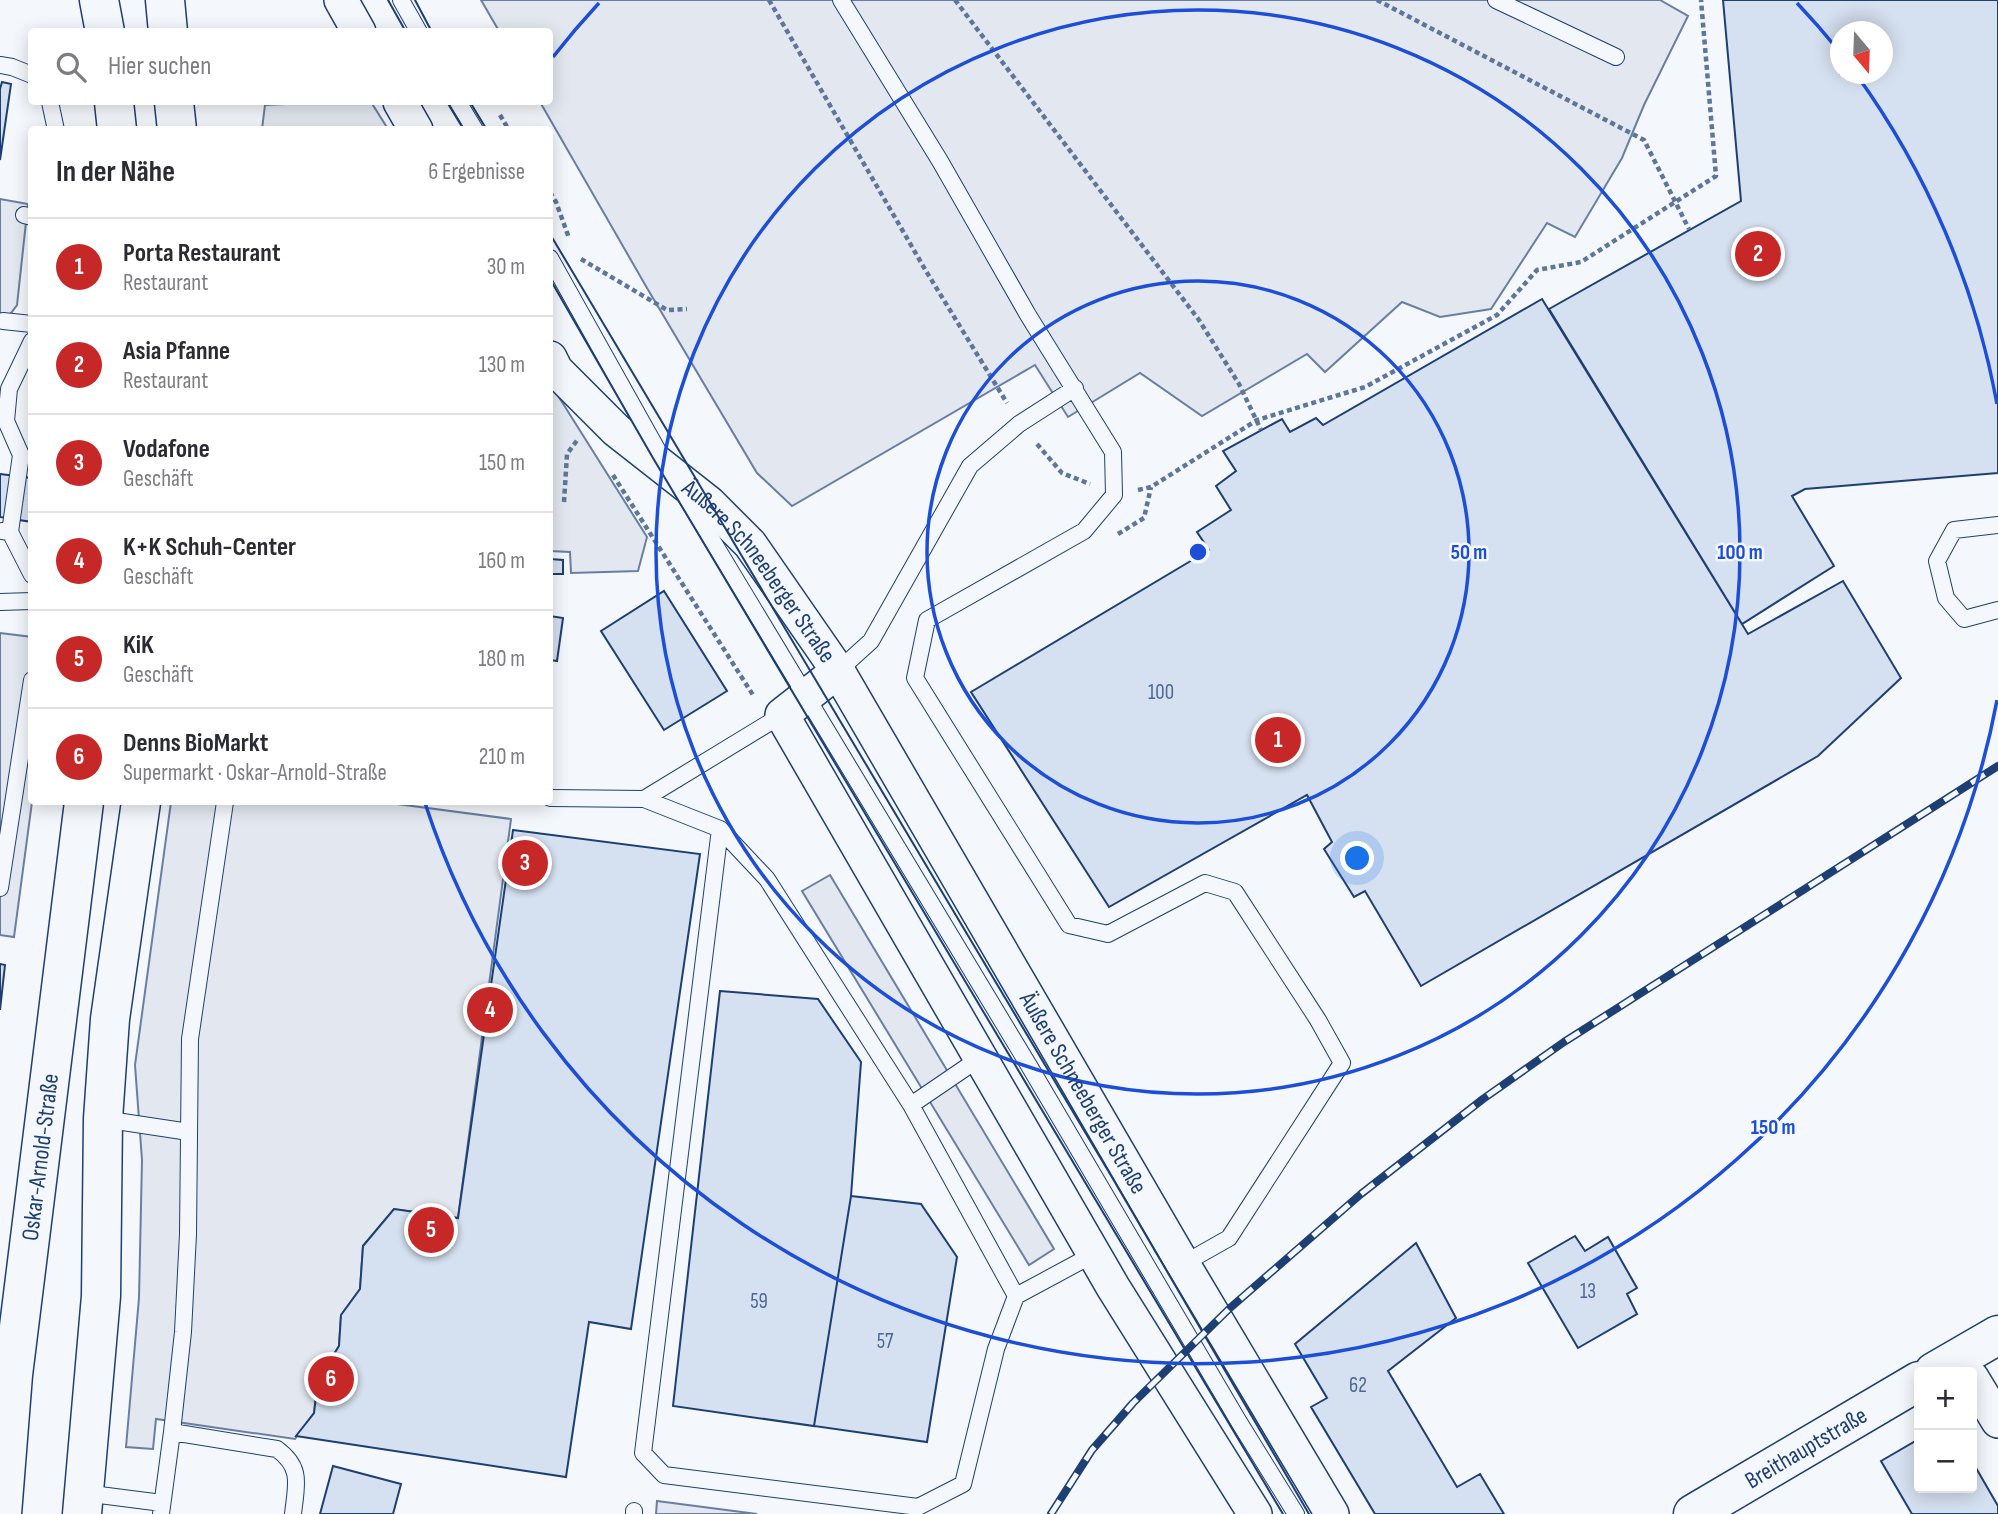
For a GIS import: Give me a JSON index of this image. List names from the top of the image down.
{
  "streets": {
    "main road": ["Oskar-Arnold-Straße", "Breithauptstraße"],
    "street": ["Äußere Schneeberger Straße"]
  },
  "house_numbers": [
    "100",
    "13",
    "59",
    "57",
    "62"
  ],
  "north": "bottom",
  "page": {
    "search": "Hier suchen",
    "heading": ["In der Nähe", "6 Ergebnisse"],
    "list": [
      {
        "mark": "1",
        "name": "Porta Restaurant",
        "note": "Restaurant",
        "value": "30 m"
      },
      {
        "mark": "2",
        "name": "Asia Pfanne",
        "note": "Restaurant",
        "value": "130 m"
      },
      {
        "mark": "3",
        "name": "Vodafone",
        "note": "Geschäft",
        "value": "150 m"
      },
      {
        "mark": "4",
        "name": "K+K Schuh-Center",
        "note": "Geschäft",
        "value": "160 m"
      },
      {
        "mark": "5",
        "name": "KiK",
        "note": "Geschäft",
        "value": "180 m"
      },
      {
        "mark": "6",
        "name": "Denns BioMarkt",
        "note": "Supermarkt · Oskar-Arnold-Straße",
        "value": "210 m"
      }
    ],
    "pins": [
      "2",
      "1",
      "3",
      "4",
      "5",
      "6"
    ],
    "map_buttons": ["+", "−"]
  },
  "rings": ["50 m", "100 m", "150 m"]
}
